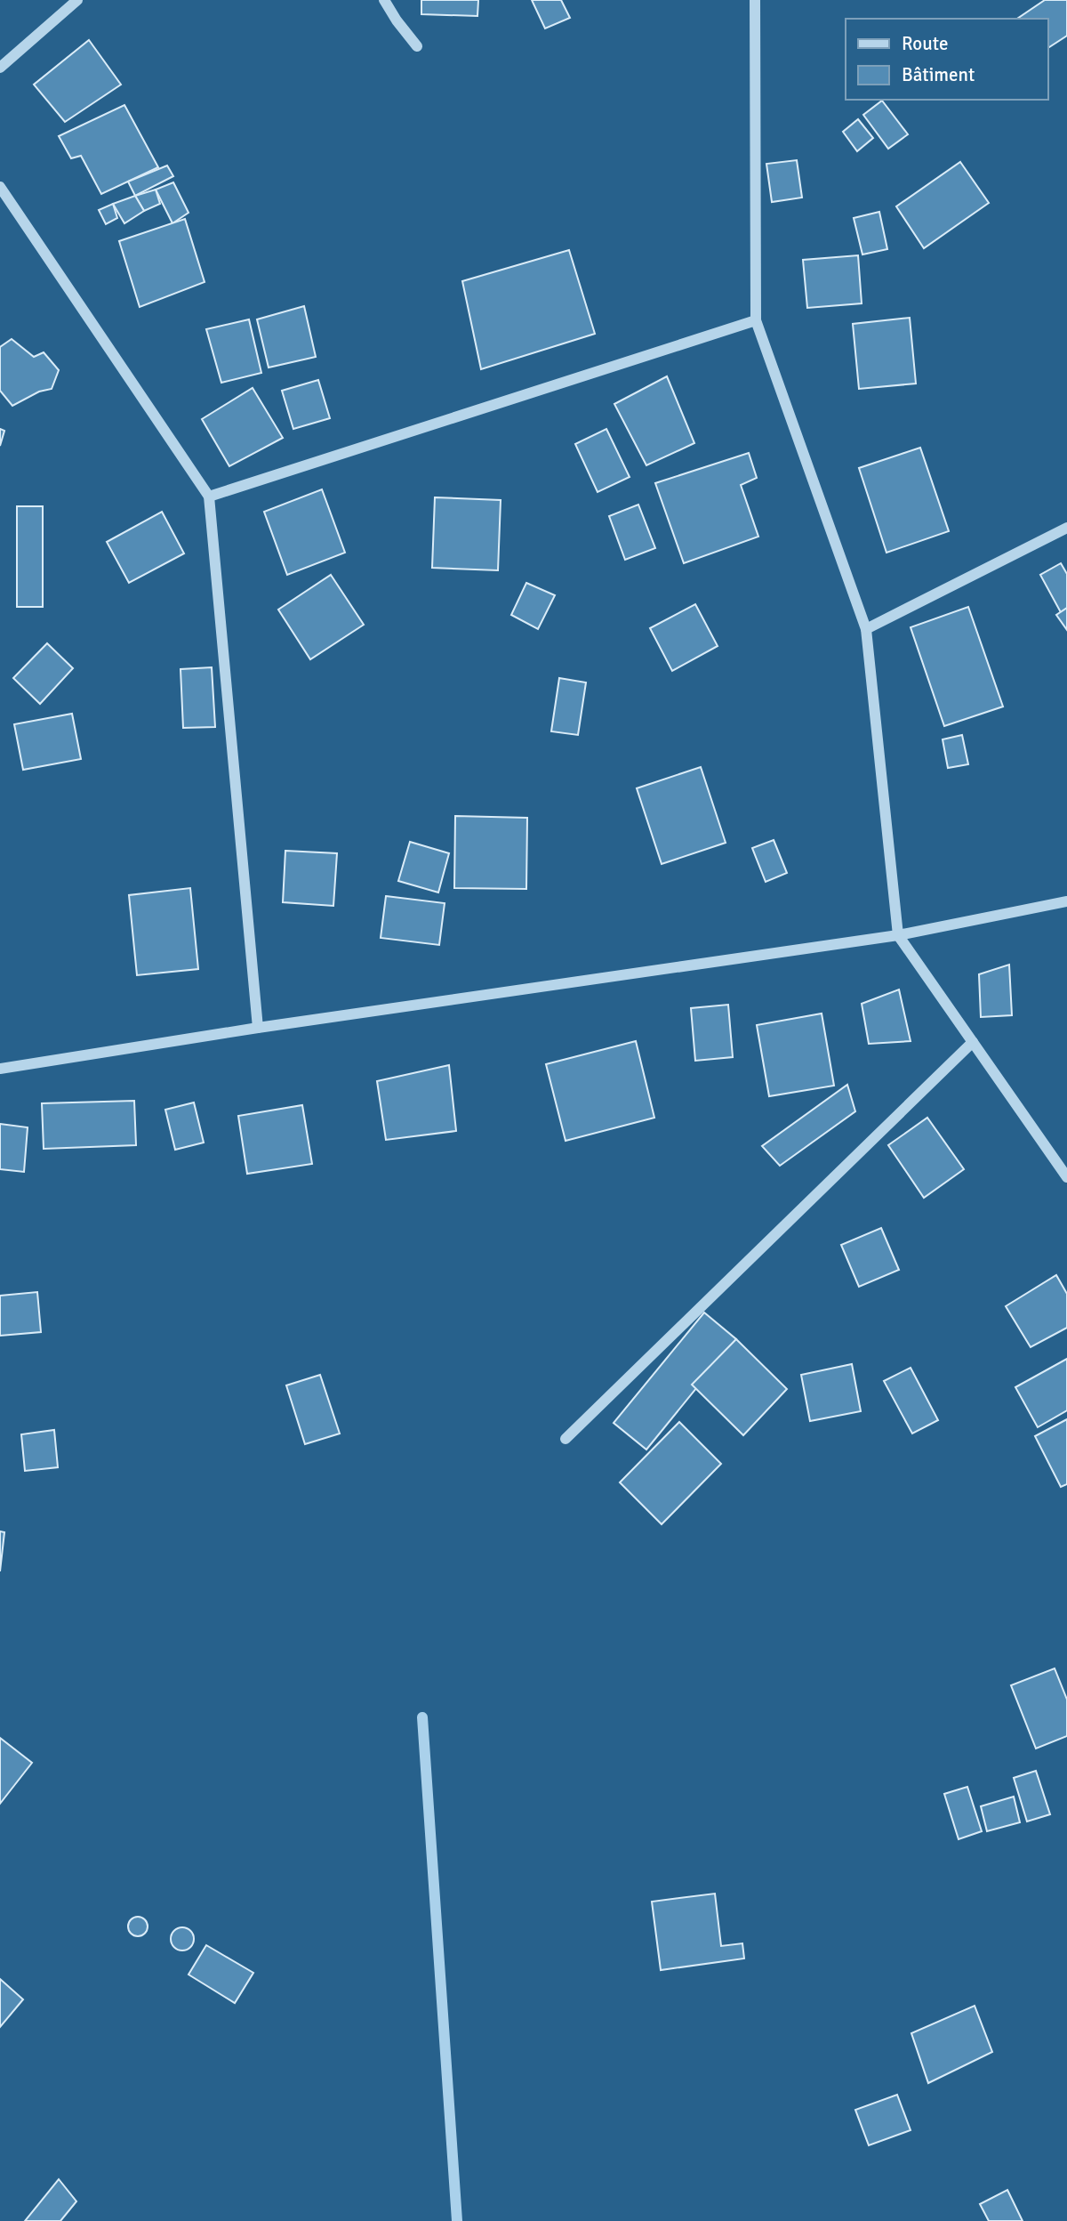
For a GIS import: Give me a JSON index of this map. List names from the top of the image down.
{
  "legend": ["Route", "Bâtiment"]
}
